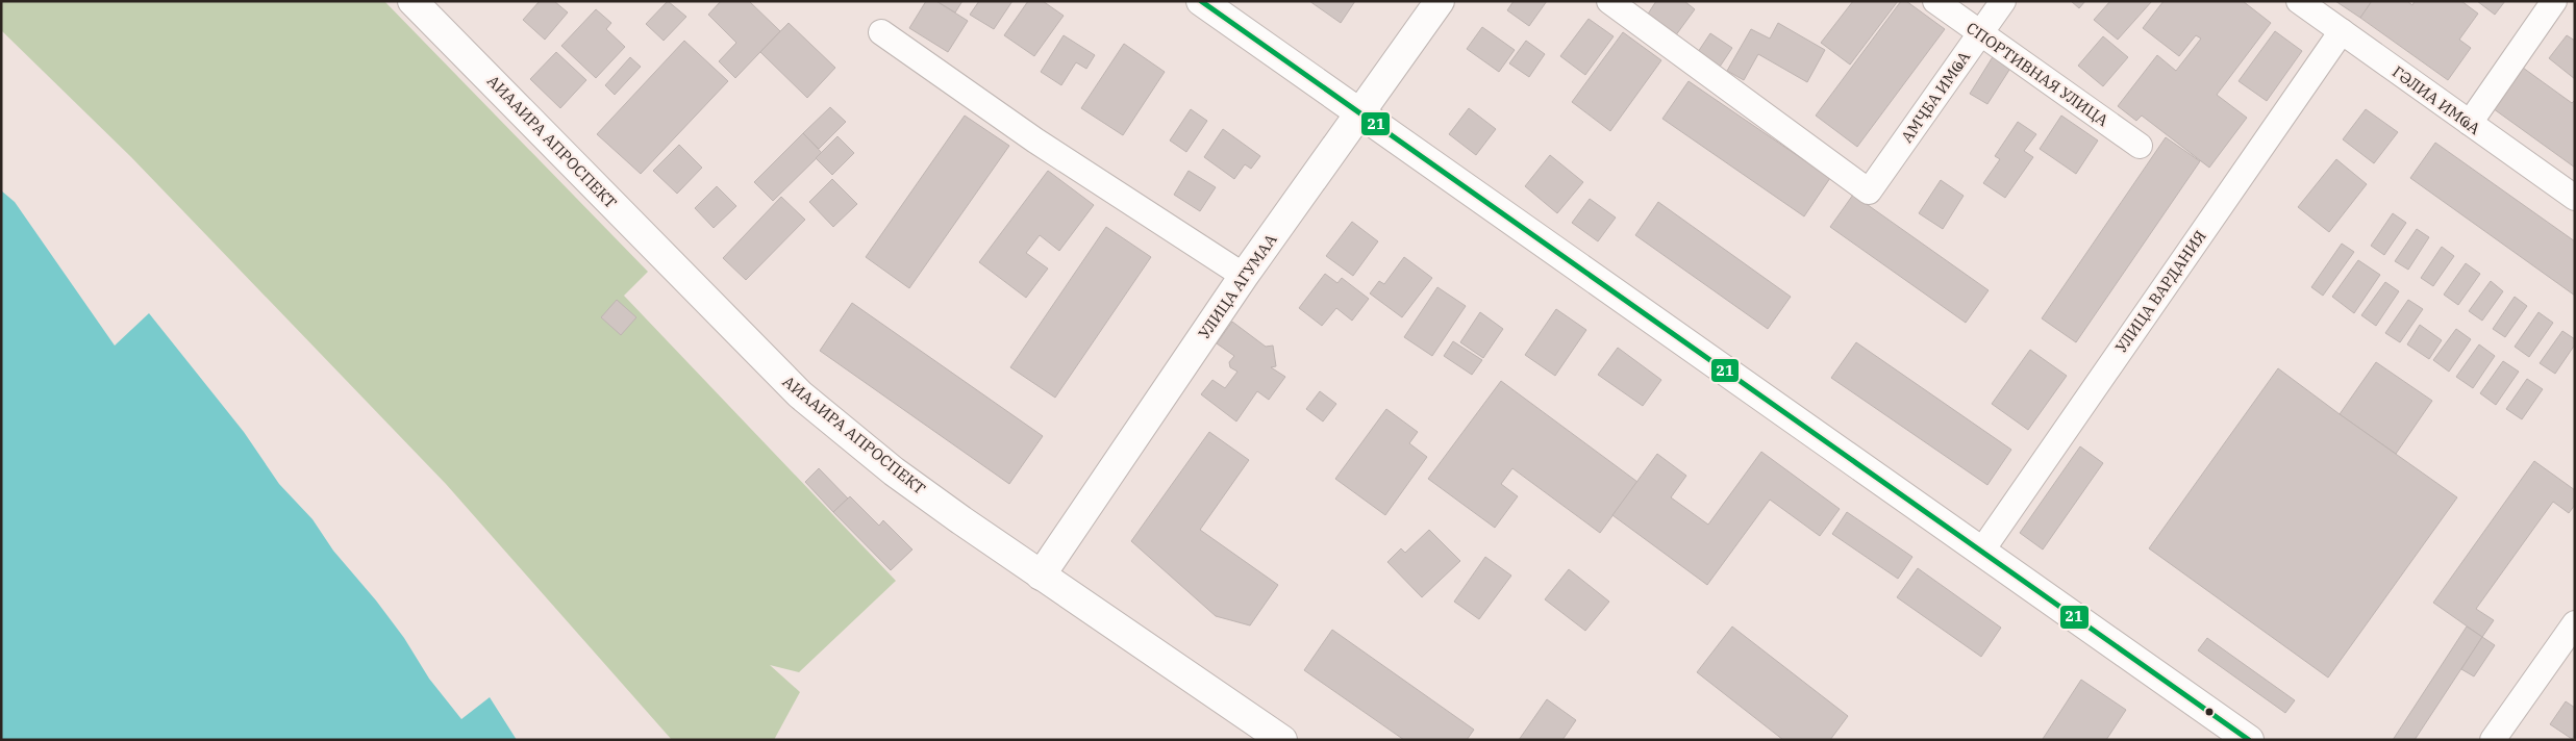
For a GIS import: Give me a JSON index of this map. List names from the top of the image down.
{
  "streets": {
    "main road": ["АИААИРА АПРОСПЕКТ", "УЛИЦА АГУМАА"],
    "street": [
      "СПОРТИВНАЯ УЛИЦА",
      "АМҶБА ИМҨА",
      "ГӘЛИА ИМҨА",
      "УЛИЦА ВАРДАНИЯ"
    ]
  },
  "crossings": [
    ["СПОРТИВНАЯ УЛИЦА", "АМҶБА ИМҨА"],
    ["ГӘЛИА ИМҨА", "УЛИЦА ВАРДАНИЯ"],
    ["АИААИРА АПРОСПЕКТ", "УЛИЦА АГУМАА"]
  ],
  "lines": ["transit line 21"]
}
